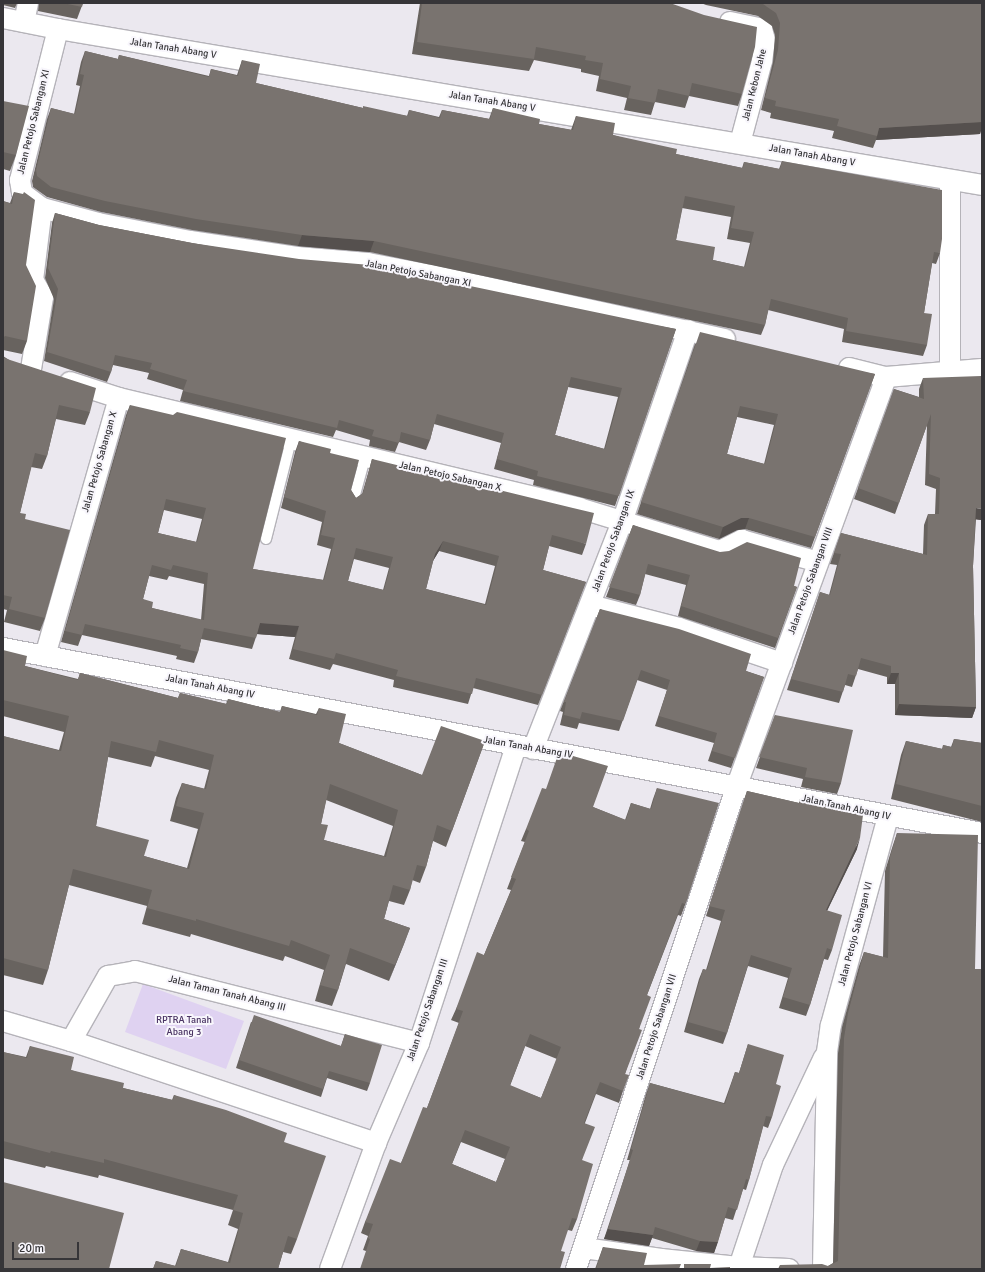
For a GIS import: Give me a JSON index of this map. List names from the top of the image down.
{
  "streets": {
    "street": [
      "Jalan Tanah Abang V",
      "Jalan Kebon Jahe",
      "Jalan Petojo Sabangan XI",
      "Jalan Petojo Sabangan X",
      "Jalan Petojo Sabangan IX",
      "Jalan Petojo Sabangan VIII",
      "Jalan Tanah Abang IV",
      "Jalan Petojo Sabangan VI",
      "Jalan Taman Tanah Abang III",
      "Jalan Petojo Sabangan III",
      "Jalan Petojo Sabangan VII"
    ]
  },
  "crossings": [
    ["Jalan Tanah Abang V", "Jalan Kebon Jahe"],
    ["Jalan Tanah Abang V", "Jalan Petojo Sabangan XI"],
    ["Jalan Petojo Sabangan XI", "Jalan Petojo Sabangan IX"],
    ["Jalan Petojo Sabangan X", "Jalan Petojo Sabangan IX"],
    ["Jalan Petojo Sabangan X", "Jalan Petojo Sabangan VIII"],
    ["Jalan Petojo Sabangan X", "Jalan Tanah Abang IV"],
    ["Jalan Petojo Sabangan IX", "Jalan Tanah Abang IV"],
    ["Jalan Petojo Sabangan IX", "Jalan Petojo Sabangan III"],
    ["Jalan Petojo Sabangan VIII", "Jalan Tanah Abang IV"],
    ["Jalan Petojo Sabangan VIII", "Jalan Petojo Sabangan VII"],
    ["Jalan Tanah Abang IV", "Jalan Petojo Sabangan VI"],
    ["Jalan Tanah Abang IV", "Jalan Petojo Sabangan III"],
    ["Jalan Tanah Abang IV", "Jalan Petojo Sabangan VII"],
    ["Jalan Taman Tanah Abang III", "Jalan Petojo Sabangan III"]
  ],
  "parks": ["RPTRA Tanah Abang 3"],
  "scale_bar": "20 m"
}
